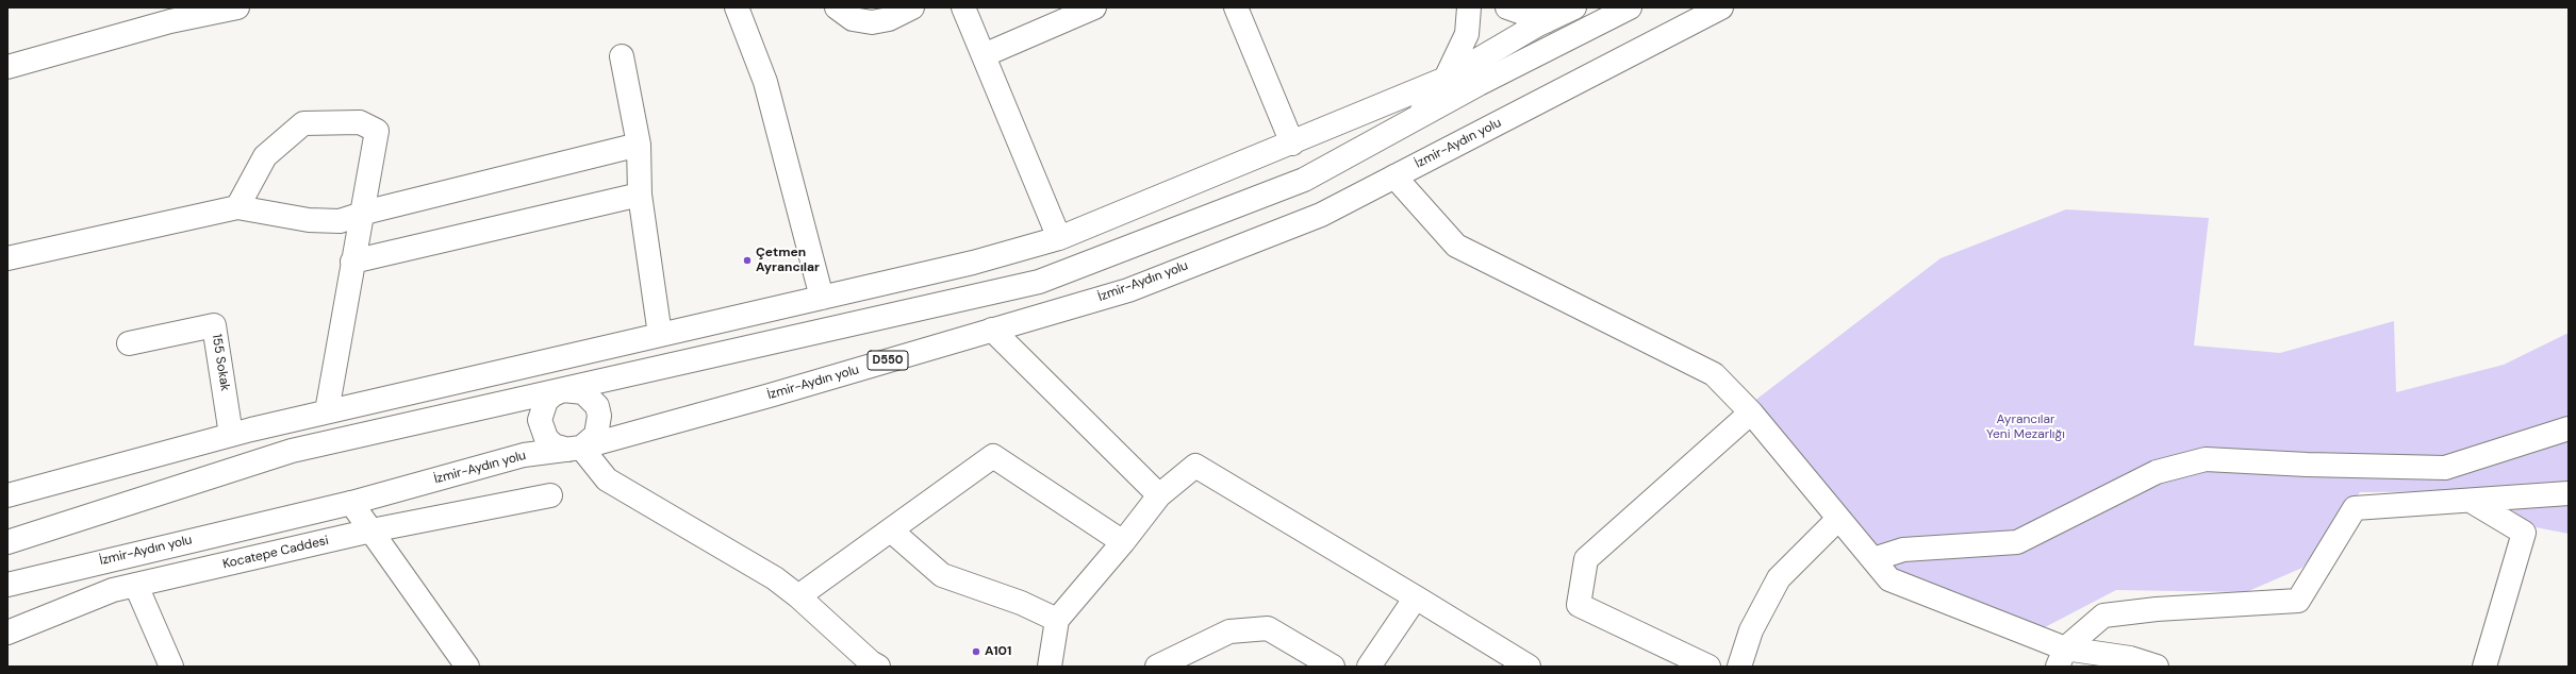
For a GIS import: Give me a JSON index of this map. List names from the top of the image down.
{
  "streets": {
    "main road": [
      "İzmir-Aydın yolu",
      "D550",
      "155 Sokak",
      "Kocatepe Caddesi"
    ]
  },
  "parks": ["Ayrancılar Yeni Mezarlığı"],
  "places": ["Çetmen Ayrancılar", "A101"]
}
